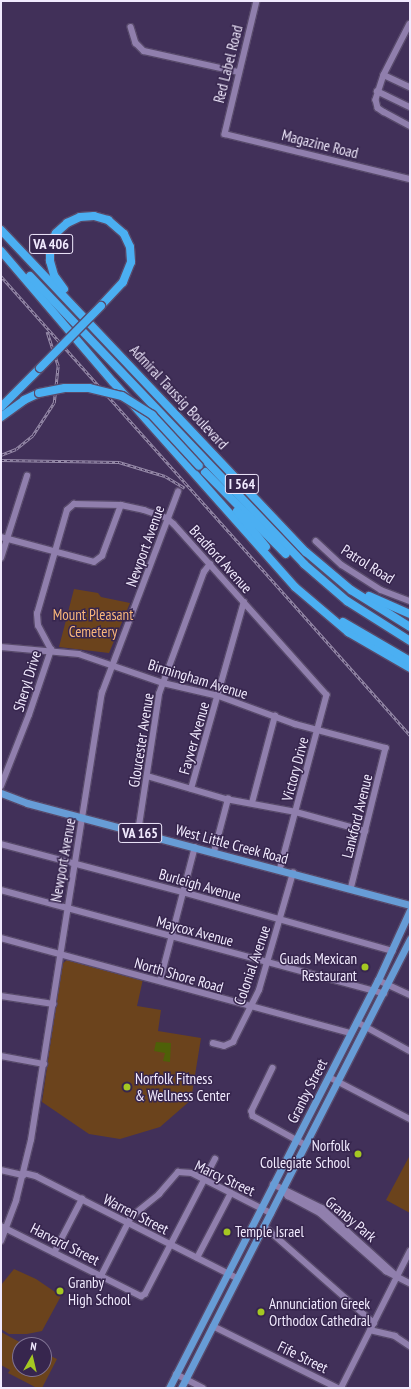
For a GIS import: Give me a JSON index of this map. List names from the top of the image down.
{
  "streets": {
    "highway": ["VA 406", "Admiral Taussig Boulevard", "I 564"],
    "main road": ["VA 165", "West Little Creek Road", "Granby Street"],
    "street": [
      "Red Label Road",
      "Magazine Road",
      "Newport Avenue",
      "Bradford Avenue",
      "Patrol Road",
      "Birmingham Avenue",
      "Sheryl Drive",
      "Fayver Avenue",
      "Gloucester Avenue",
      "Victory Drive",
      "Lankford Avenue",
      "Burleigh Avenue",
      "Maycox Avenue",
      "Colonial Avenue",
      "North Shore Road",
      "Marcy Street",
      "Warren Street",
      "Granby Park",
      "Harvard Street",
      "Fife Street"
    ]
  },
  "crossings": [
    ["Red Label Road", "Magazine Road"],
    ["VA 406", "Admiral Taussig Boulevard"],
    ["Newport Avenue", "Bradford Avenue"],
    ["Newport Avenue", "Birmingham Avenue"],
    ["Newport Avenue", "West Little Creek Road"],
    ["Newport Avenue", "Burleigh Avenue"],
    ["Newport Avenue", "Maycox Avenue"],
    ["Newport Avenue", "North Shore Road"],
    ["Newport Avenue", "Warren Street"],
    ["Newport Avenue", "Harvard Street"],
    ["Bradford Avenue", "Fayver Avenue"],
    ["Bradford Avenue", "Gloucester Avenue"],
    ["Bradford Avenue", "Victory Drive"],
    ["Birmingham Avenue", "Sheryl Drive"],
    ["Birmingham Avenue", "Fayver Avenue"],
    ["Birmingham Avenue", "Gloucester Avenue"],
    ["Birmingham Avenue", "Victory Drive"],
    ["Birmingham Avenue", "Lankford Avenue"],
    ["Gloucester Avenue", "West Little Creek Road"],
    ["Victory Drive", "West Little Creek Road"],
    ["Lankford Avenue", "West Little Creek Road"],
    ["West Little Creek Road", "Colonial Avenue"],
    ["Burleigh Avenue", "Colonial Avenue"],
    ["Burleigh Avenue", "Granby Street"],
    ["Maycox Avenue", "Colonial Avenue"],
    ["Maycox Avenue", "Granby Street"],
    ["Colonial Avenue", "North Shore Road"],
    ["North Shore Road", "Granby Street"],
    ["Granby Street", "Marcy Street"],
    ["Granby Street", "Warren Street"],
    ["Granby Street", "Granby Park"],
    ["Granby Street", "Fife Street"],
    ["Marcy Street", "Warren Street"],
    ["Marcy Street", "Harvard Street"],
    ["Warren Street", "Harvard Street"]
  ],
  "parks": ["Mount Pleasant Cemetery"],
  "places": [
    "Guads Mexican Restaurant",
    "Norfolk Fitness & Wellness Center",
    "Norfolk Collegiate School",
    "Temple Israel",
    "Granby High School",
    "Annunciation Greek Orthodox Cathedral"
  ],
  "north": "top"
}
